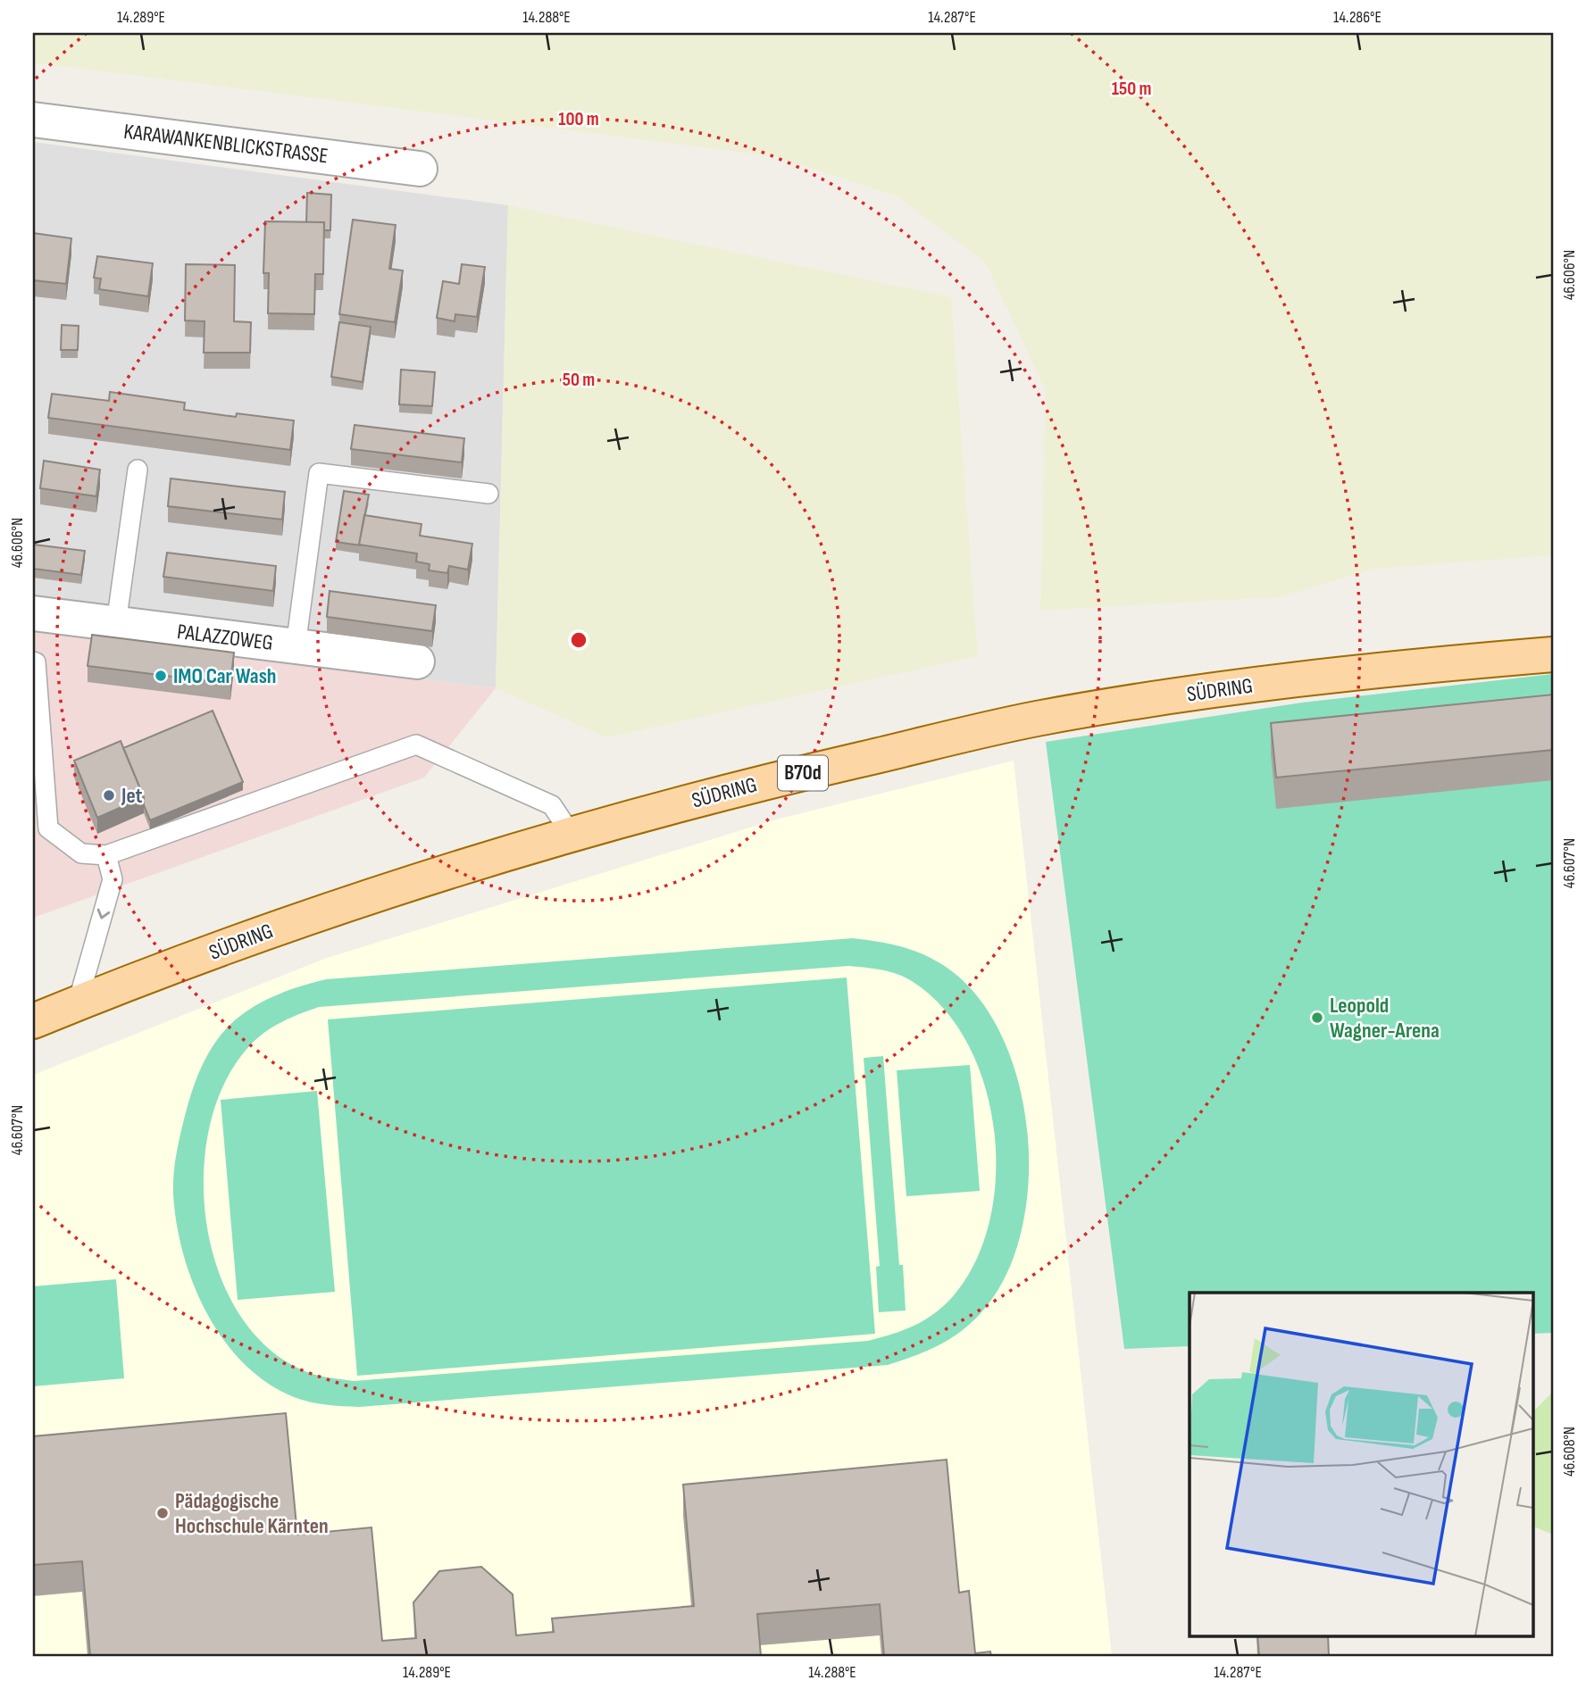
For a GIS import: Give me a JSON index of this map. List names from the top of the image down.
{
  "streets": {
    "main road": ["SÜDRING", "B70d"],
    "street": ["KARAWANKENBLICKSTRASSE", "PALAZZOWEG"]
  },
  "places": [
    "IMO Car Wash",
    "Jet",
    "Leopold Wagner-Arena",
    "Pädagogische Hochschule Kärnten"
  ],
  "coordinates": [
    "14.289°E",
    "14.288°E",
    "14.287°E",
    "14.286°E",
    "46.606°N",
    "46.607°N",
    "46.608°N"
  ],
  "rings": ["150 m", "100 m", "50 m"]
}
